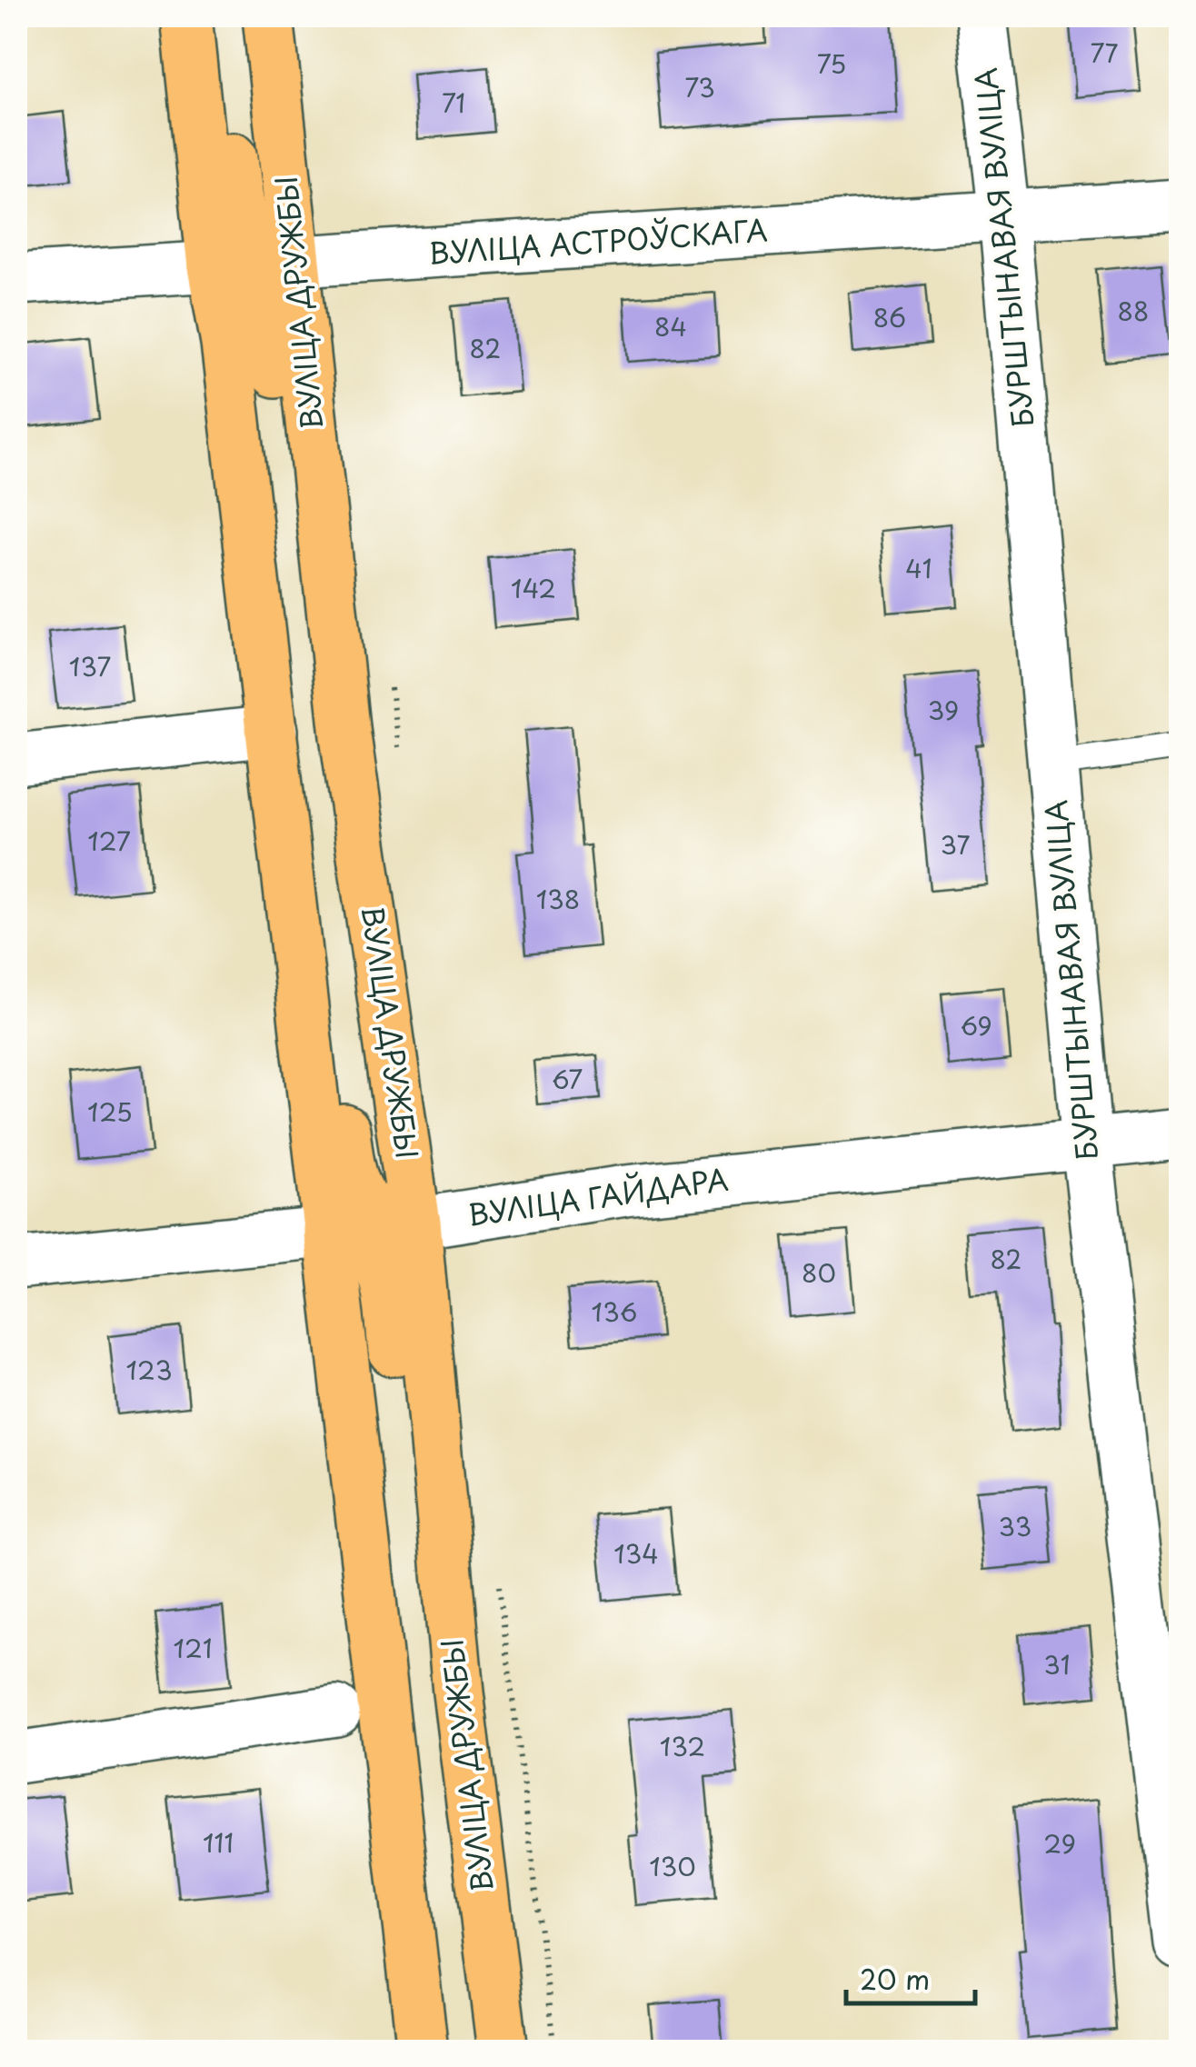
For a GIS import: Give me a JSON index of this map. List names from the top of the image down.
{
  "streets": {
    "main road": ["ВУЛІЦА ДРУЖБЫ"],
    "street": ["ВУЛІЦА АСТРОЎСКАГА", "БУРШТЫНАВАЯ ВУЛІЦА", "ВУЛІЦА ГАЙДАРА"]
  },
  "crossings": [
    ["ВУЛІЦА АСТРОЎСКАГА", "БУРШТЫНАВАЯ ВУЛІЦА"],
    ["ВУЛІЦА АСТРОЎСКАГА", "ВУЛІЦА ДРУЖБЫ"],
    ["БУРШТЫНАВАЯ ВУЛІЦА", "ВУЛІЦА ГАЙДАРА"],
    ["ВУЛІЦА ДРУЖБЫ", "ВУЛІЦА ГАЙДАРА"]
  ],
  "house_numbers": [
    "77",
    "75",
    "73",
    "71",
    "88",
    "86",
    "84",
    "82",
    "41",
    "142",
    "137",
    "39",
    "127",
    "37",
    "138",
    "69",
    "67",
    "125",
    "82",
    "80",
    "136",
    "123",
    "33",
    "134",
    "121",
    "31",
    "132",
    "111",
    "29",
    "130"
  ],
  "scale_bar": "20 m"
}
